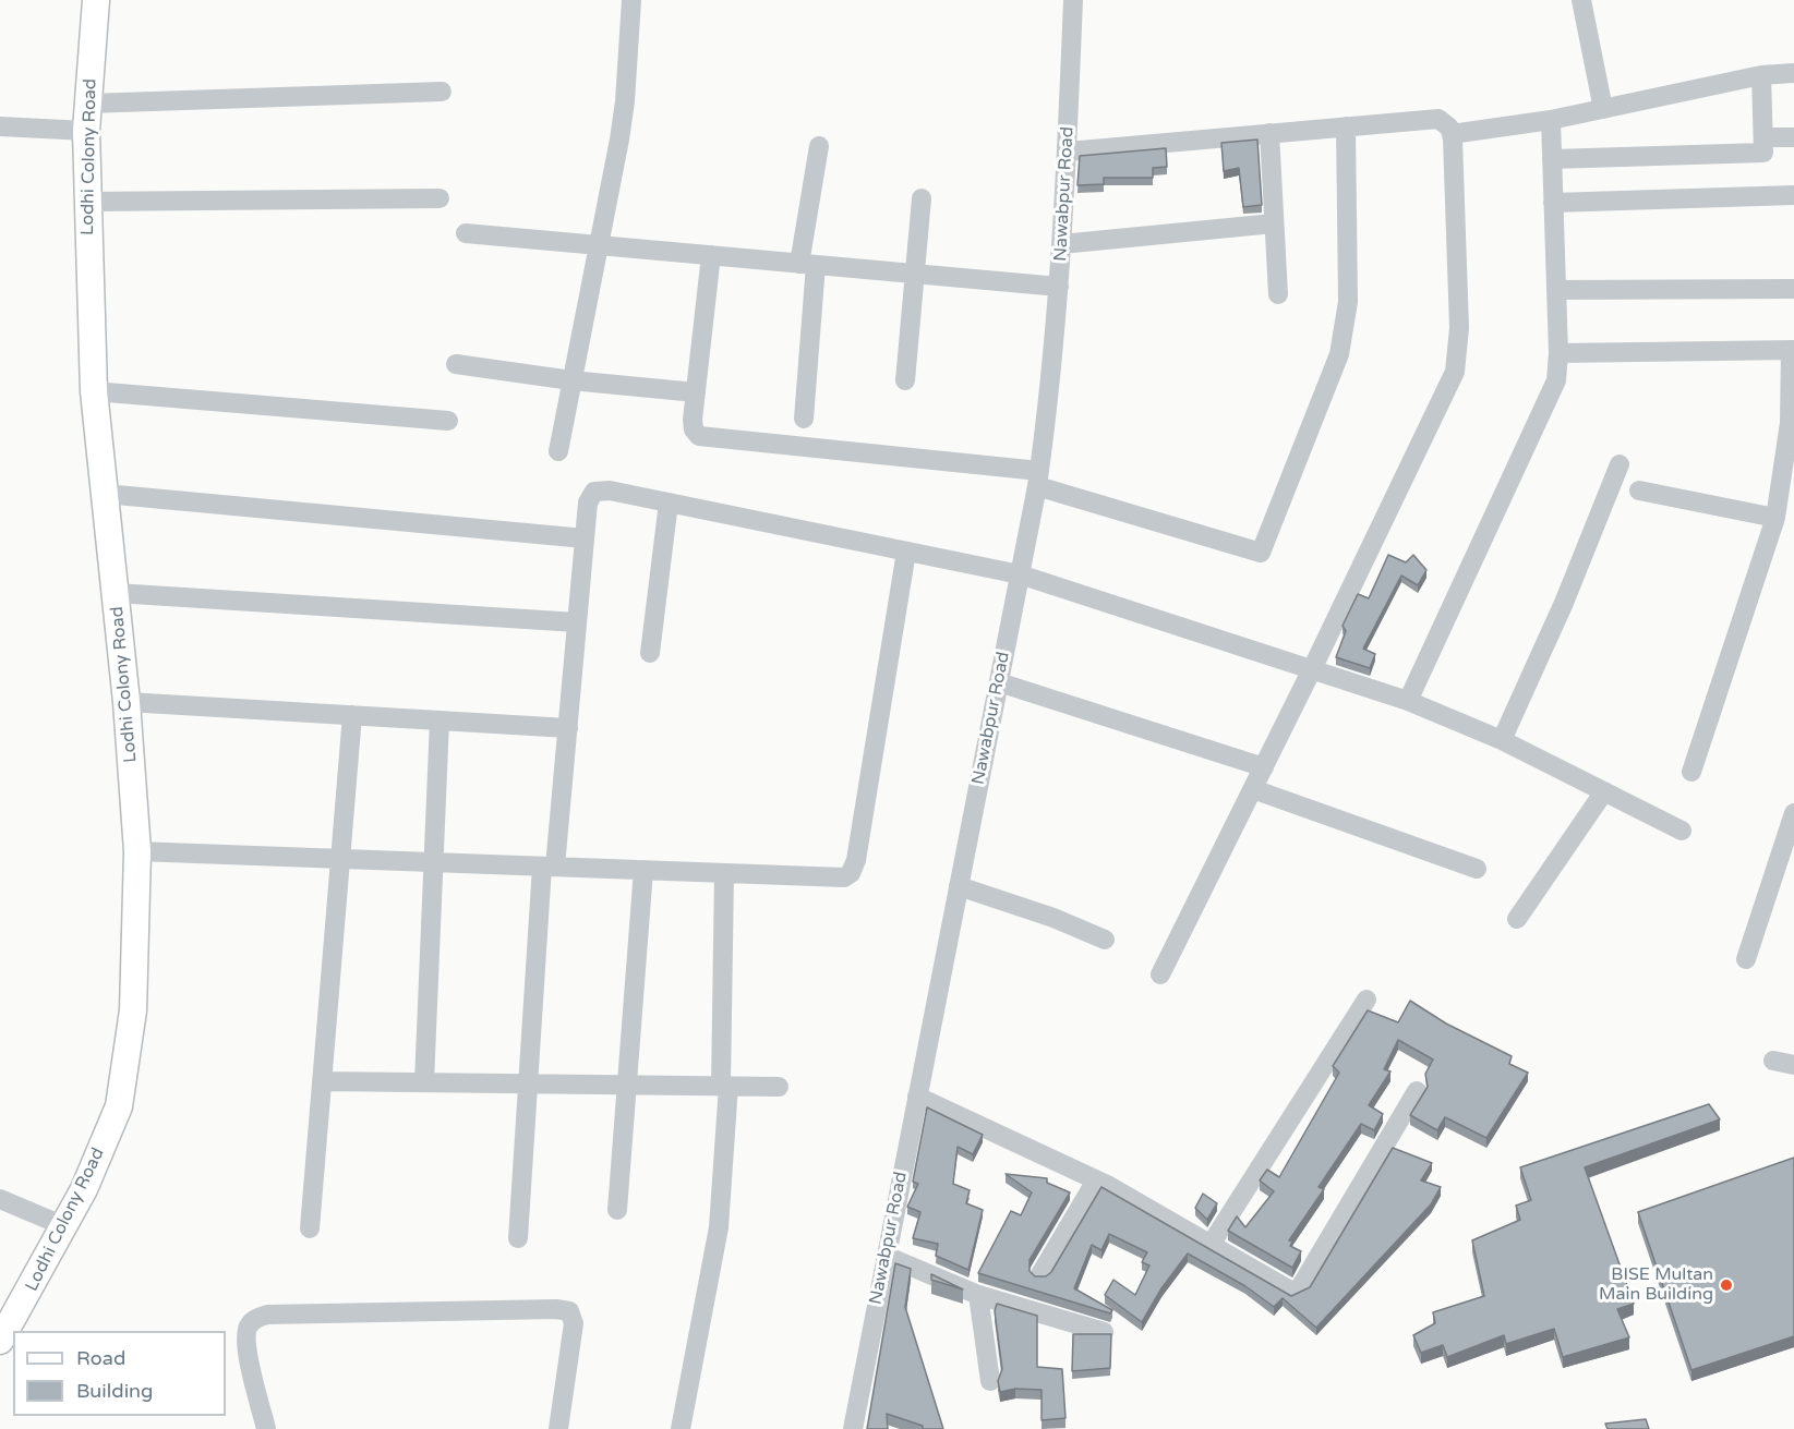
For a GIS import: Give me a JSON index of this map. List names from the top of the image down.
{
  "streets": {
    "main road": ["Lodhi Colony Road"],
    "street": ["Nawabpur Road"]
  },
  "places": ["BISE Multan Main Building"],
  "legend": ["Road", "Building"]
}
